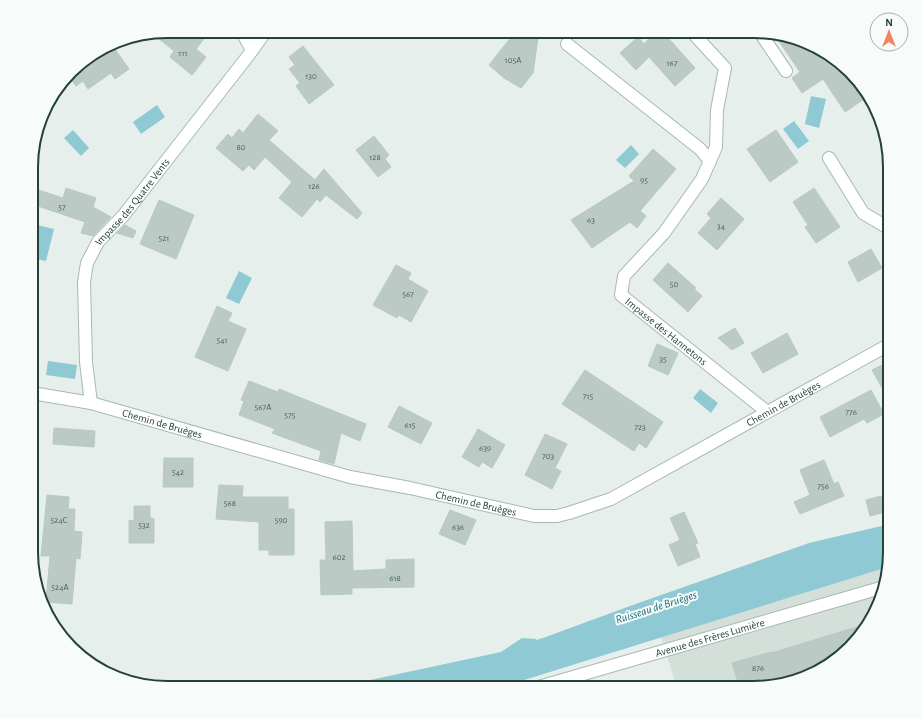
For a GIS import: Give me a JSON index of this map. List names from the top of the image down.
{
  "streets": {
    "street": [
      "Impasse des Quatre Vents",
      "Impasse des Hannetons",
      "Chemin de Bruèges",
      "Avenue des Frères Lumière"
    ]
  },
  "crossings": [
    ["Impasse des Quatre Vents", "Chemin de Bruèges"],
    ["Impasse des Hannetons", "Chemin de Bruèges"]
  ],
  "water": ["Ruisseau de Bruèges"],
  "house_numbers": [
    "111",
    "105A",
    "167",
    "130",
    "80",
    "128",
    "95",
    "126",
    "57",
    "63",
    "34",
    "521",
    "50",
    "567",
    "541",
    "35",
    "715",
    "567A",
    "776",
    "575",
    "615",
    "723",
    "639",
    "703",
    "542",
    "756",
    "568",
    "524C",
    "590",
    "532",
    "636",
    "602",
    "618",
    "524A",
    "876"
  ],
  "north": "top"
}
